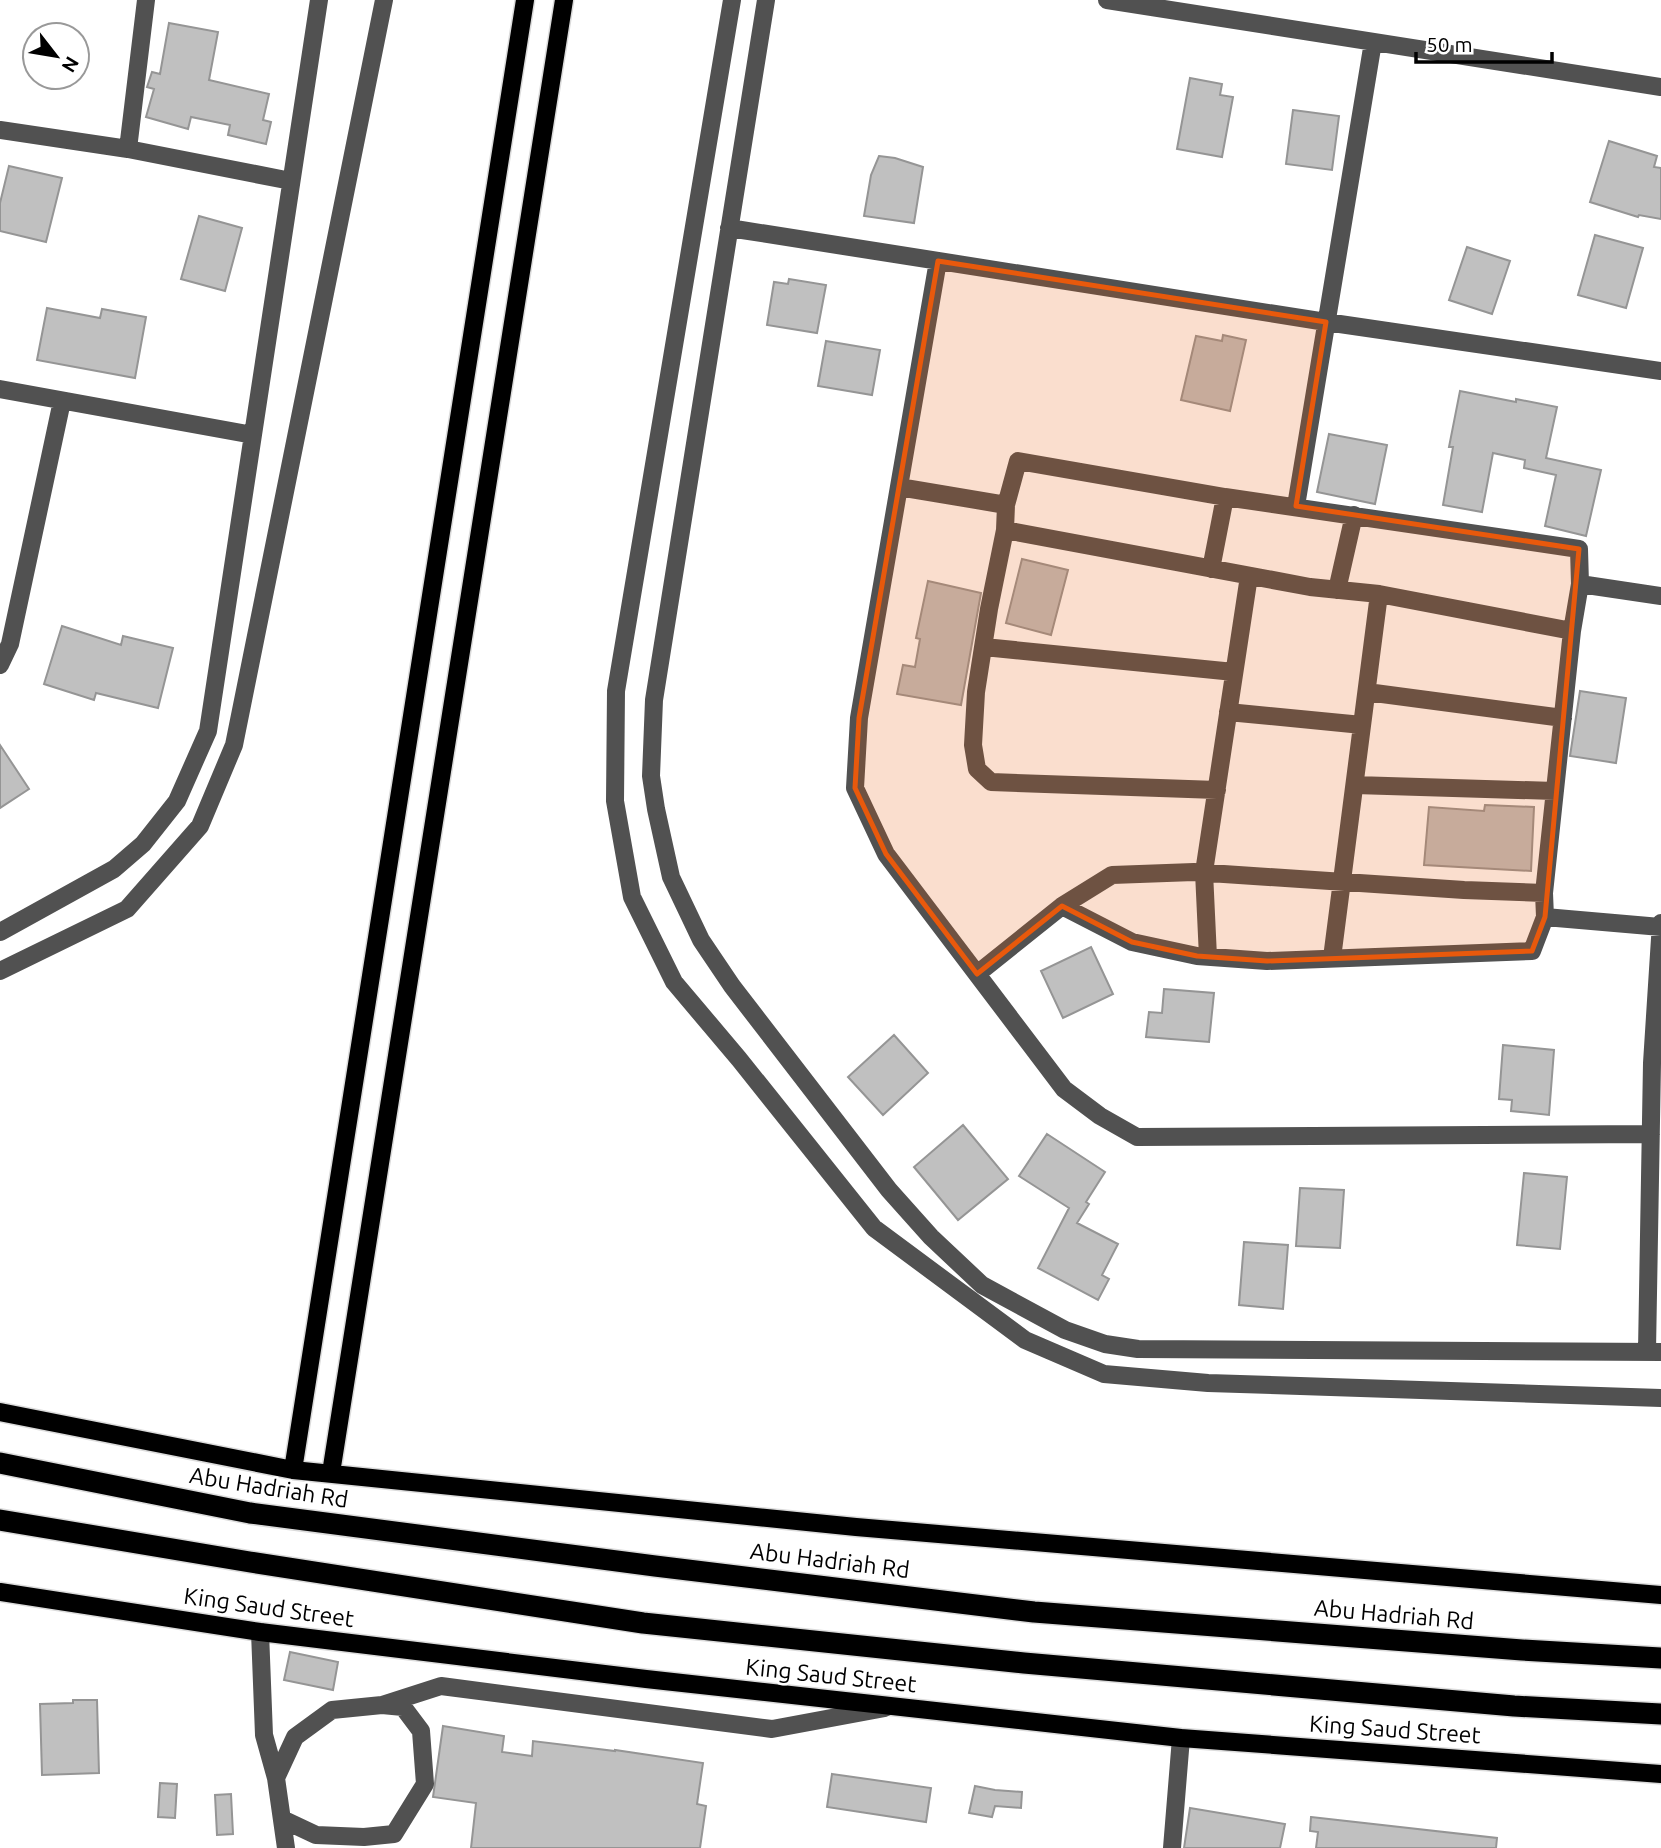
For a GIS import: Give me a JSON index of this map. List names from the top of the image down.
{
  "streets": {
    "highway": ["Abu Hadriah Rd"],
    "main road": ["King Saud Street"]
  },
  "scale_bar": "50 m",
  "north": "bottom right"
}
